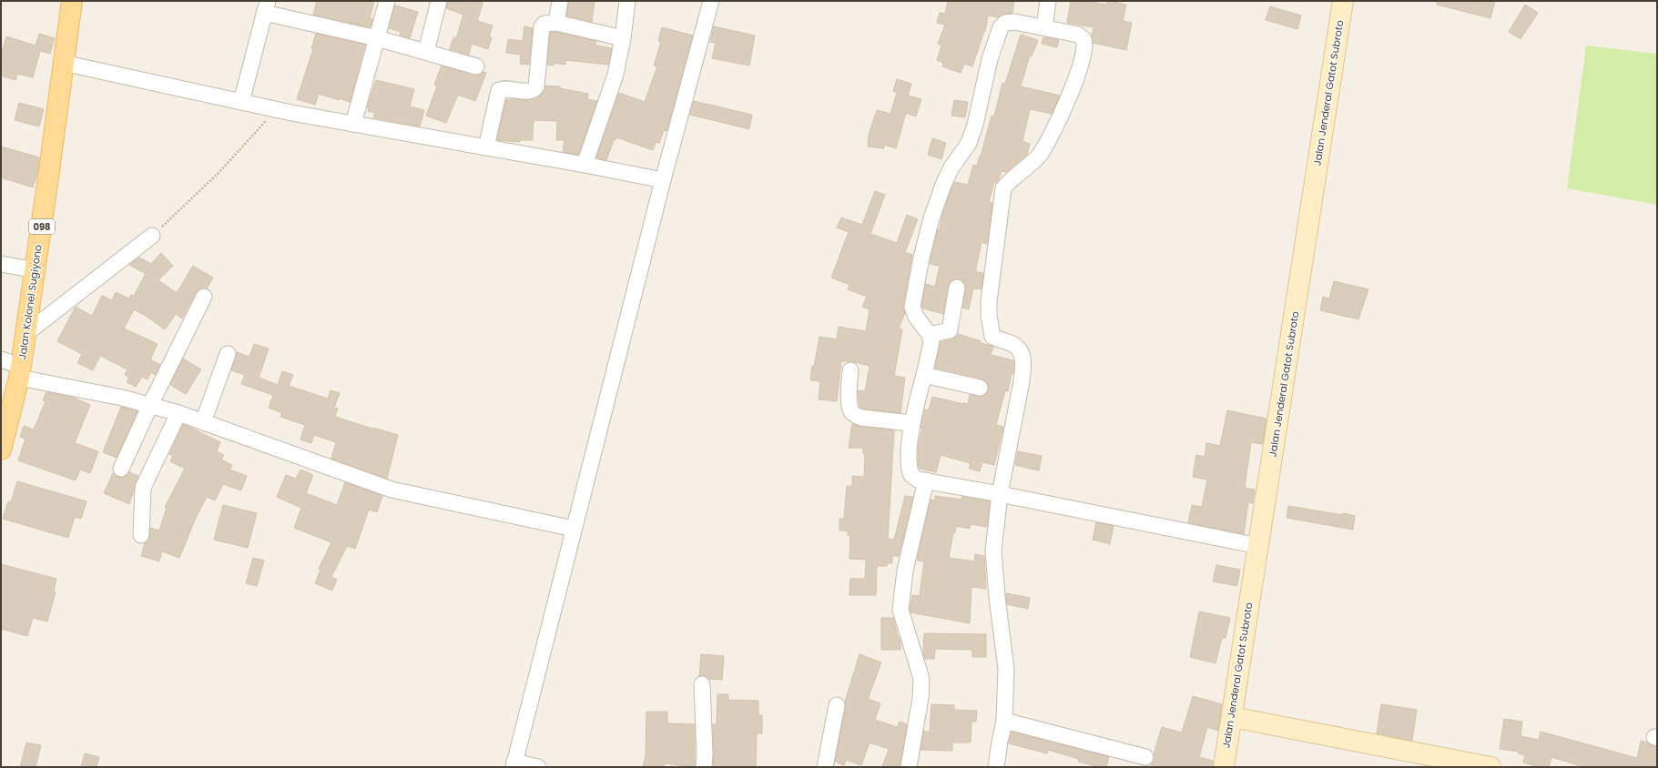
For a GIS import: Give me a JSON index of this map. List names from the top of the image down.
{
  "streets": {
    "main road": ["Jalan Jenderal Gatot Subroto", "098", "Jalan Kolonel Sugiyono"]
  }
}
